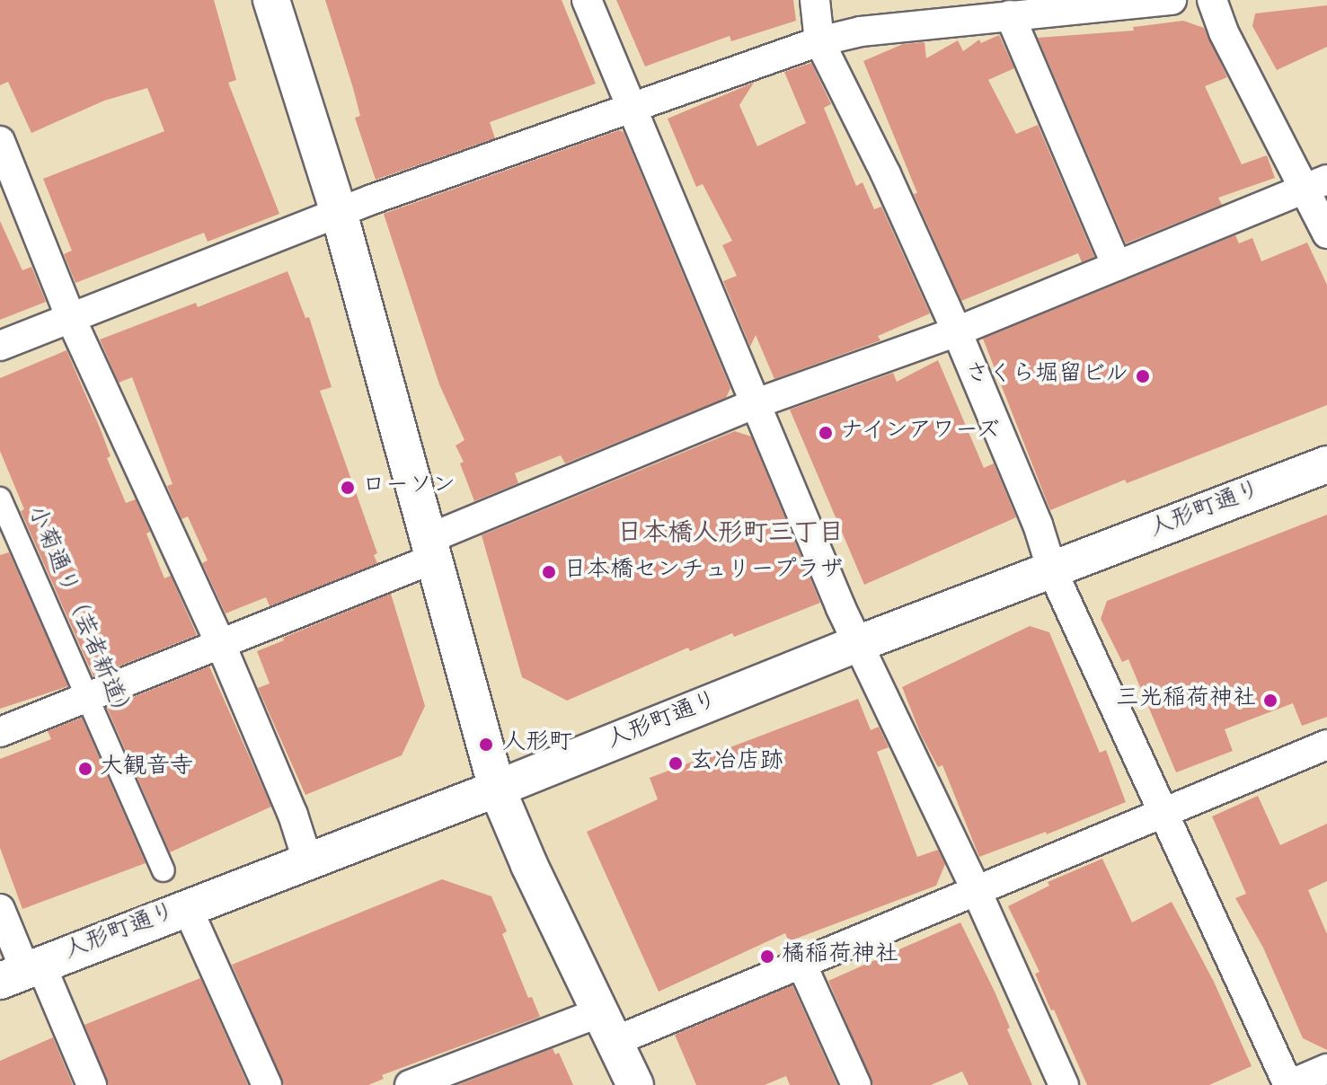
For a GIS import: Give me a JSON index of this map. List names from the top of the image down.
{
  "streets": {
    "street": ["人形町通り", "小菊通り（芸者新道）"]
  },
  "districts": ["日本橋人形町三丁目"],
  "places": [
    "さくら堀留ビル",
    "ナインアワーズ",
    "ローソン",
    "日本橋センチュリープラザ",
    "三光稲荷神社",
    "人形町",
    "玄冶店跡",
    "大観音寺",
    "橘稲荷神社"
  ]
}
